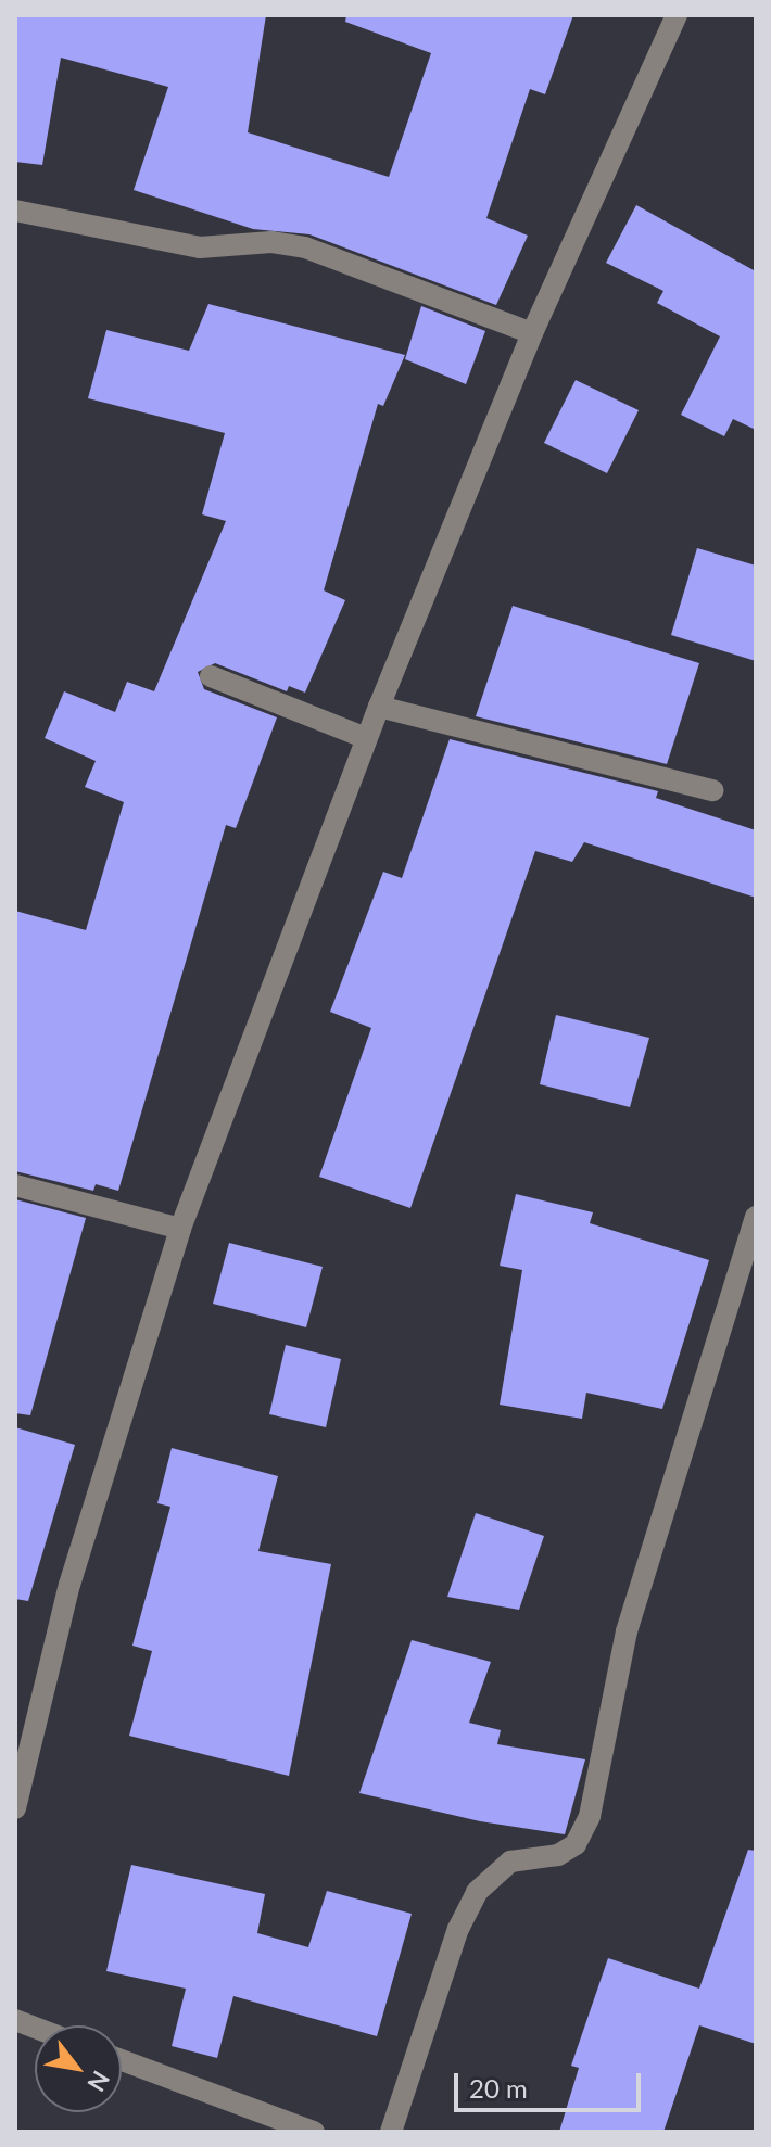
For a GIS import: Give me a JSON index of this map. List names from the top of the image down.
{
  "scale_bar": "20 m",
  "north": "bottom right"
}
